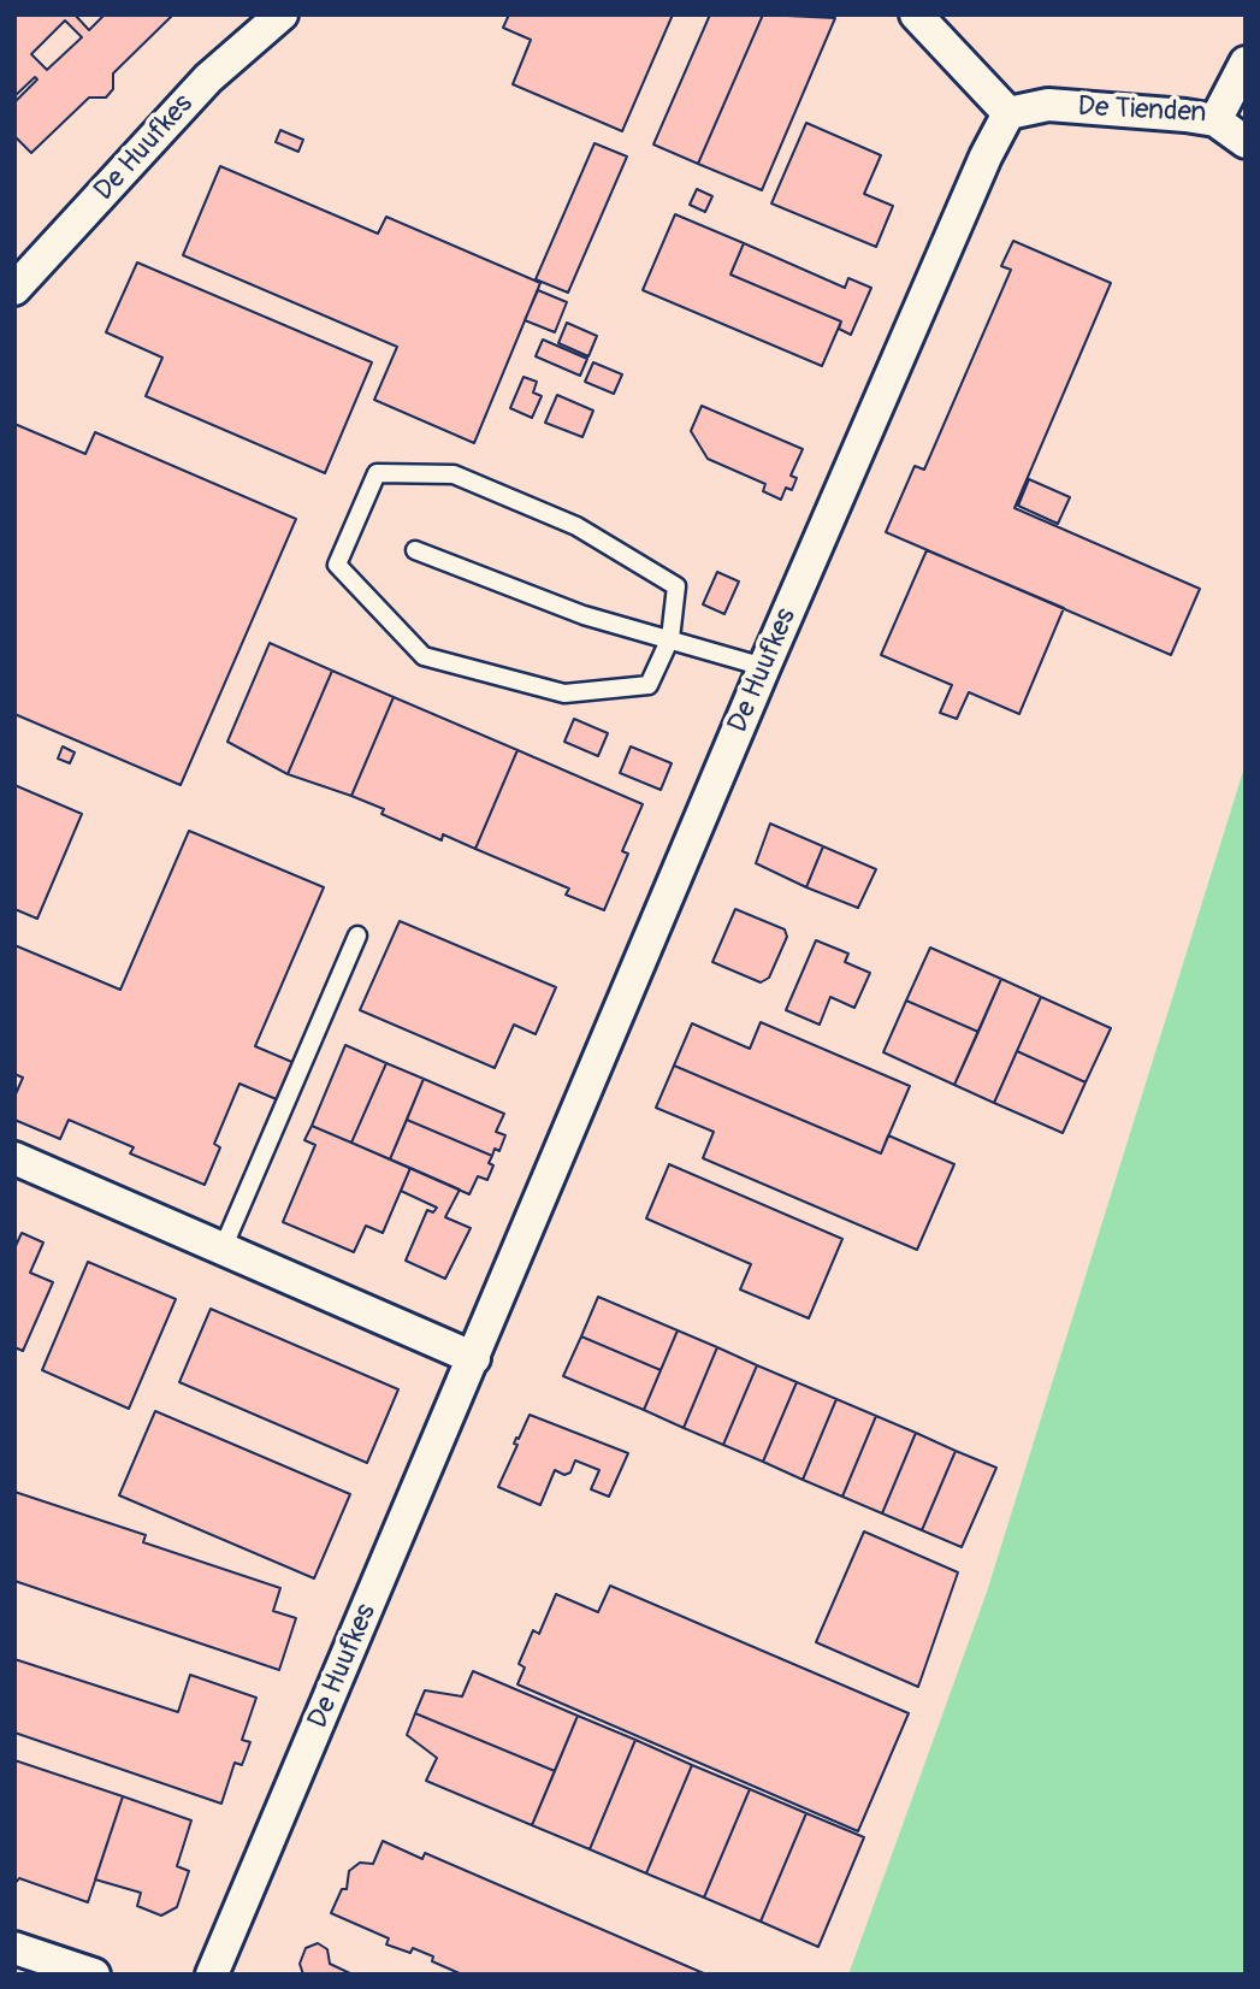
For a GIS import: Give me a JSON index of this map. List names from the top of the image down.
{
  "streets": {
    "street": ["De Tienden", "De Huufkes"]
  },
  "crossings": [
    ["De Tienden", "De Huufkes"]
  ]
}
